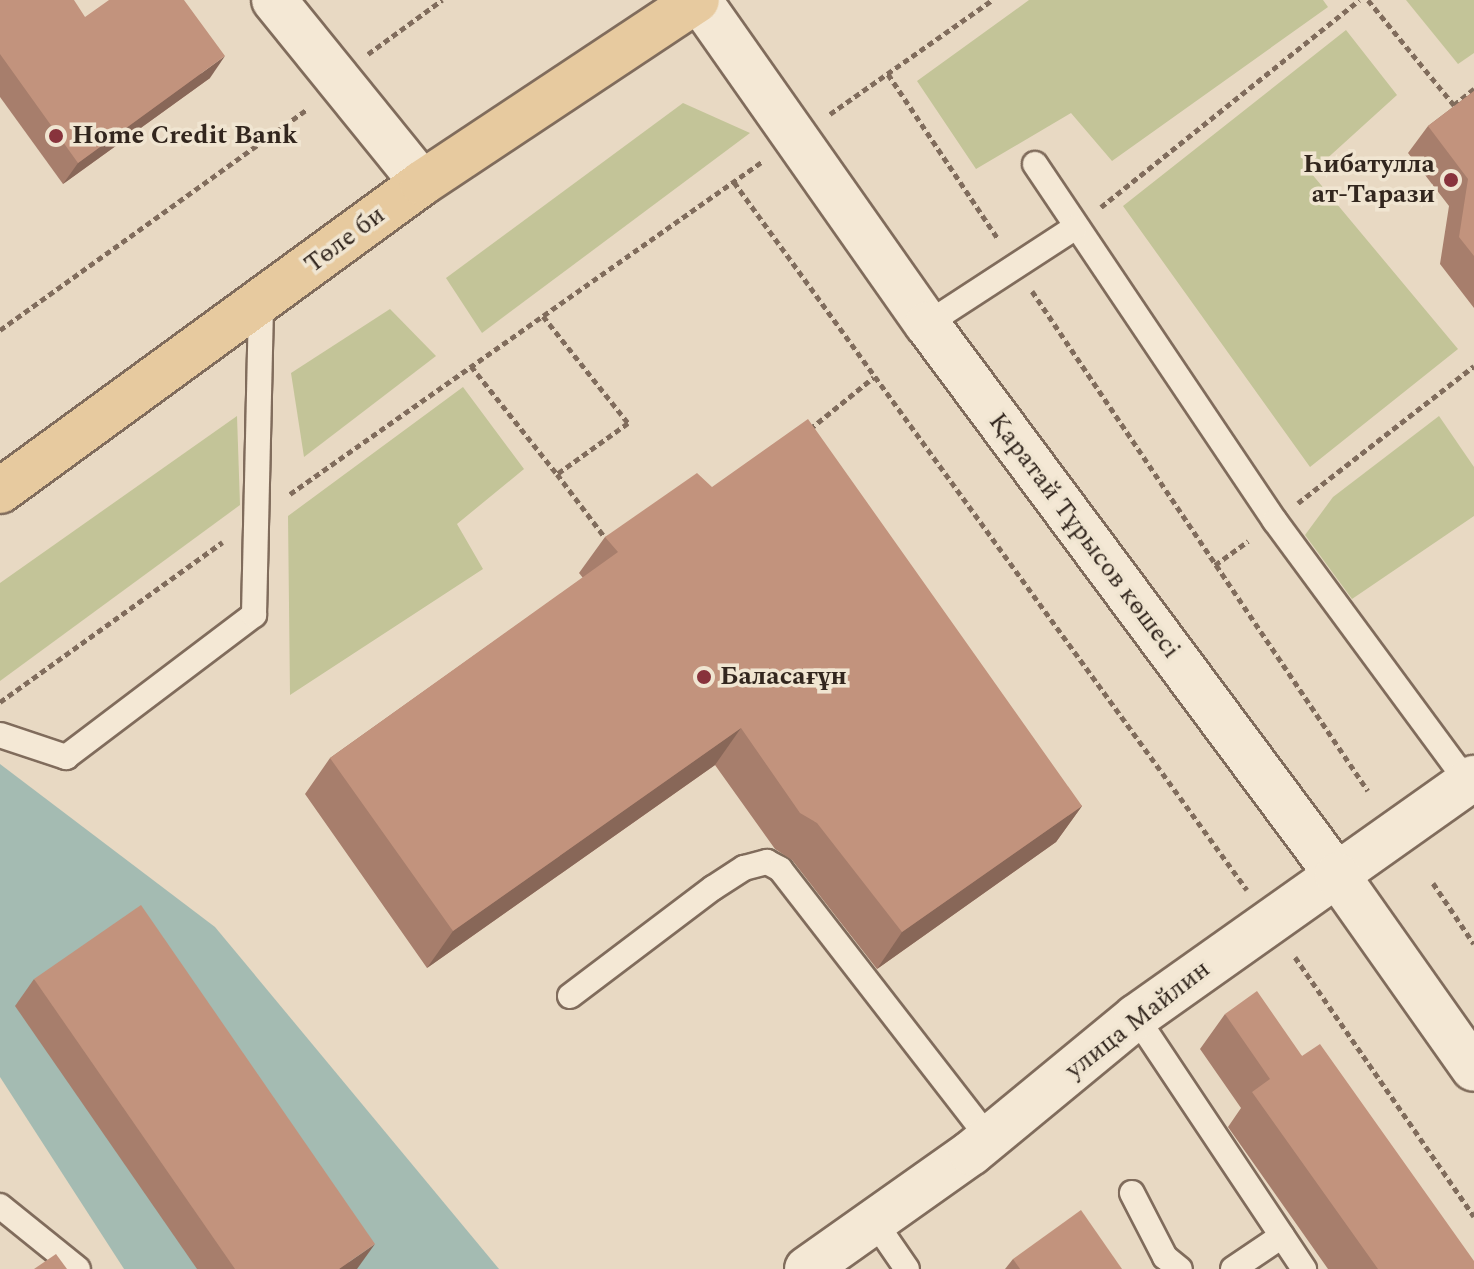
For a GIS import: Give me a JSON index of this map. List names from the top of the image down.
{
  "streets": {
    "main road": ["Төле би", "Қаратай Тұрысов көшесі", "улица Майлин"]
  },
  "crossings": [
    ["Төле би", "Қаратай Тұрысов көшесі"],
    ["Қаратай Тұрысов көшесі", "улица Майлин"]
  ],
  "places": ["Home Credit Bank", "Һибатулла ат-Тарази", "Баласағұн"]
}
